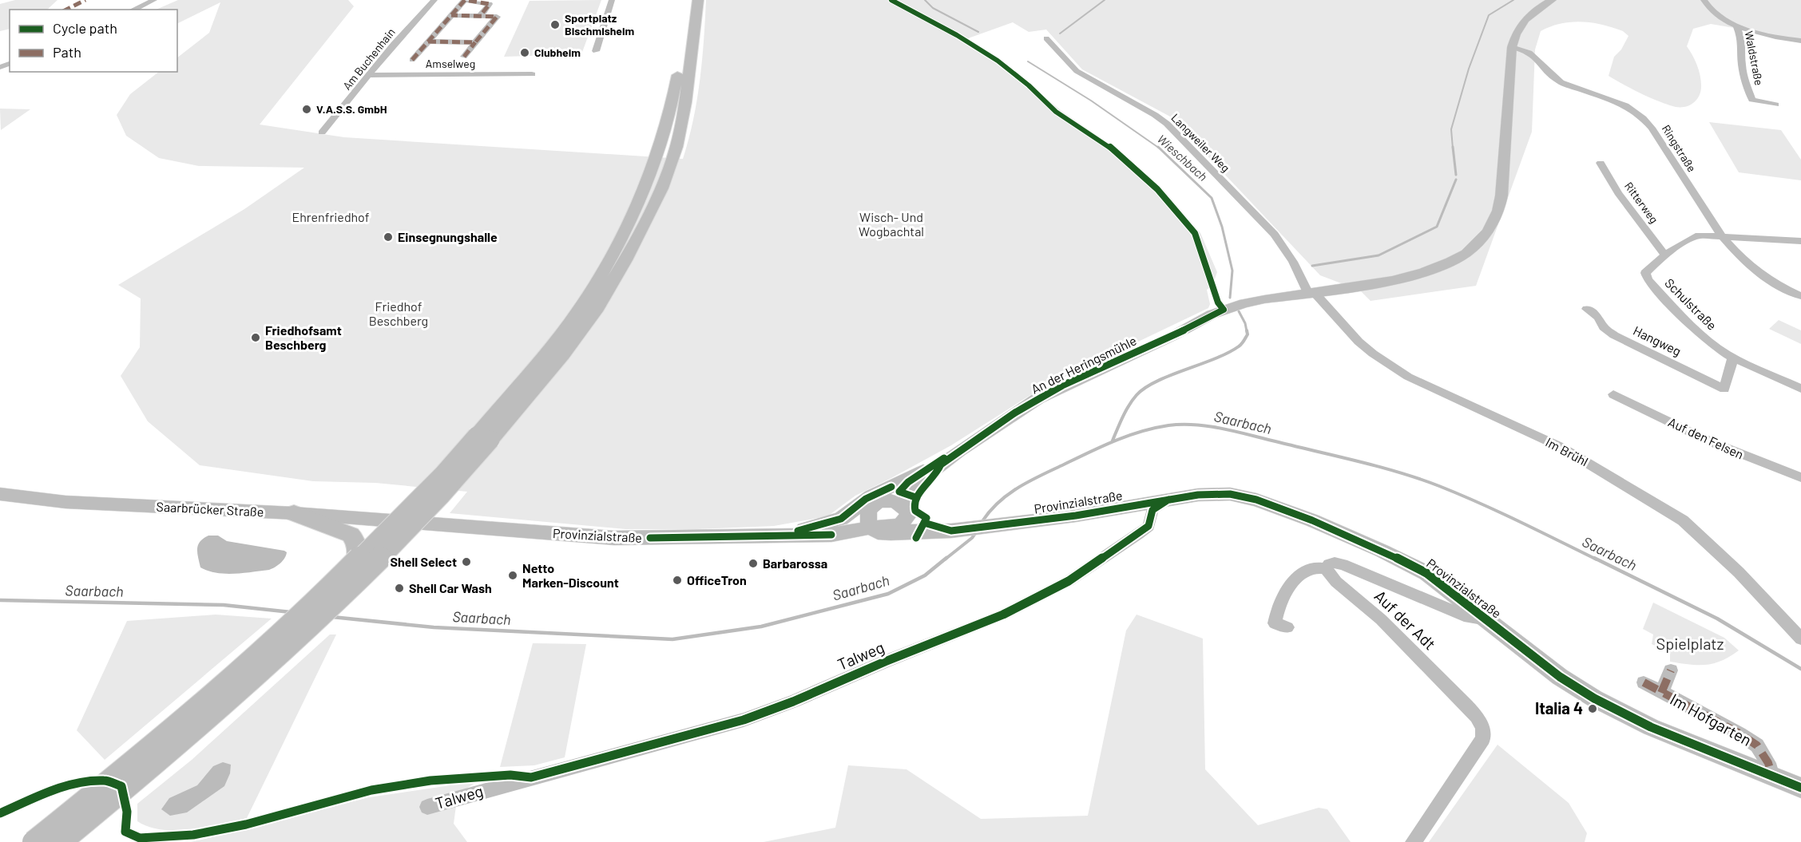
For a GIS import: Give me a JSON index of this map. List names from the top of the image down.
{
  "streets": {
    "main road": ["An der Heringsmühle", "Provinzialstraße", "Saarbrücker Straße"],
    "street": [
      "Waldstraße",
      "Am Buchenhain",
      "Amselweg",
      "Langweiler Weg",
      "Ringstraße",
      "Ritterweg",
      "Schulstraße",
      "Hangweg",
      "Auf den Felsen",
      "Im Brühl",
      "Auf der Adt",
      "Talweg",
      "Im Hofgarten"
    ]
  },
  "crossings": [
    ["Am Buchenhain", "Amselweg"],
    ["Langweiler Weg", "An der Heringsmühle"],
    ["Langweiler Weg", "Im Brühl"],
    ["Ringstraße", "Schulstraße"],
    ["Ringstraße", "An der Heringsmühle"],
    ["Ritterweg", "Schulstraße"],
    ["Schulstraße", "Hangweg"],
    ["An der Heringsmühle", "Im Brühl"],
    ["An der Heringsmühle", "Provinzialstraße"],
    ["Provinzialstraße", "Saarbrücker Straße"],
    ["Provinzialstraße", "Auf der Adt"],
    ["Provinzialstraße", "Talweg"],
    ["Provinzialstraße", "Im Hofgarten"]
  ],
  "water": ["Wieschbach", "Saarbach"],
  "parks": [
    "Ehrenfriedhof",
    "Wisch- Und Wogbachtal",
    "Friedhof Beschberg",
    "Spielplatz"
  ],
  "places": [
    "Sportplatz Bischmisheim",
    "Clubheim",
    "V.A.S.S. GmbH",
    "Einsegnungshalle",
    "Friedhofsamt Beschberg",
    "Shell Select",
    "Barbarossa",
    "Netto Marken-Discount",
    "OfficeTron",
    "Shell Car Wash",
    "Italia 4"
  ],
  "legend": ["Cycle path", "Path"]
}
